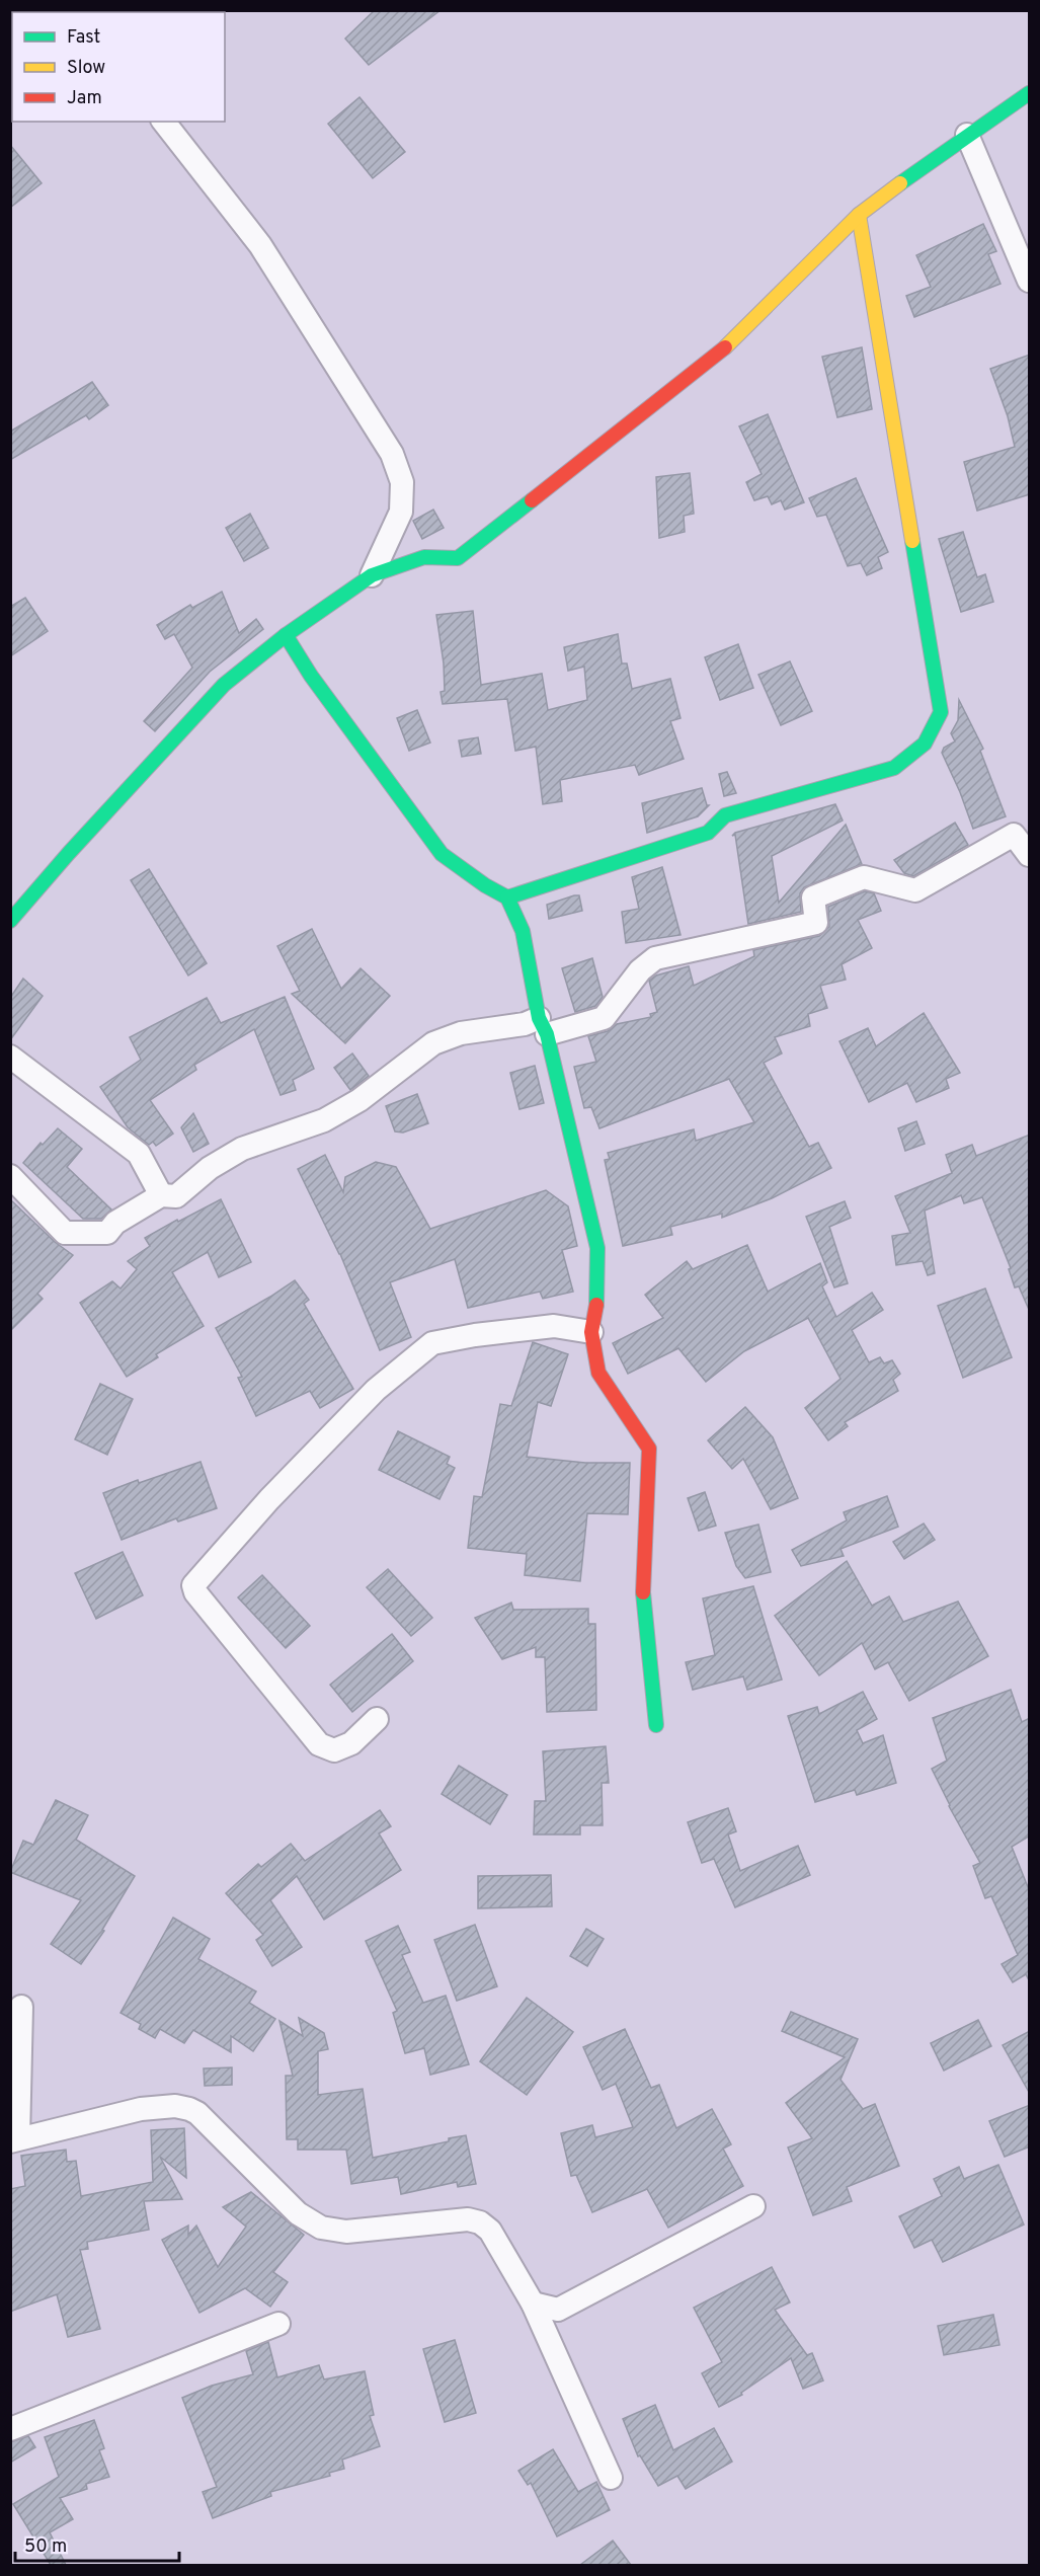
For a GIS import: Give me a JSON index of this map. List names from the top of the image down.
{
  "legend": ["Fast", "Slow", "Jam"],
  "scale_bar": "50 m"
}
